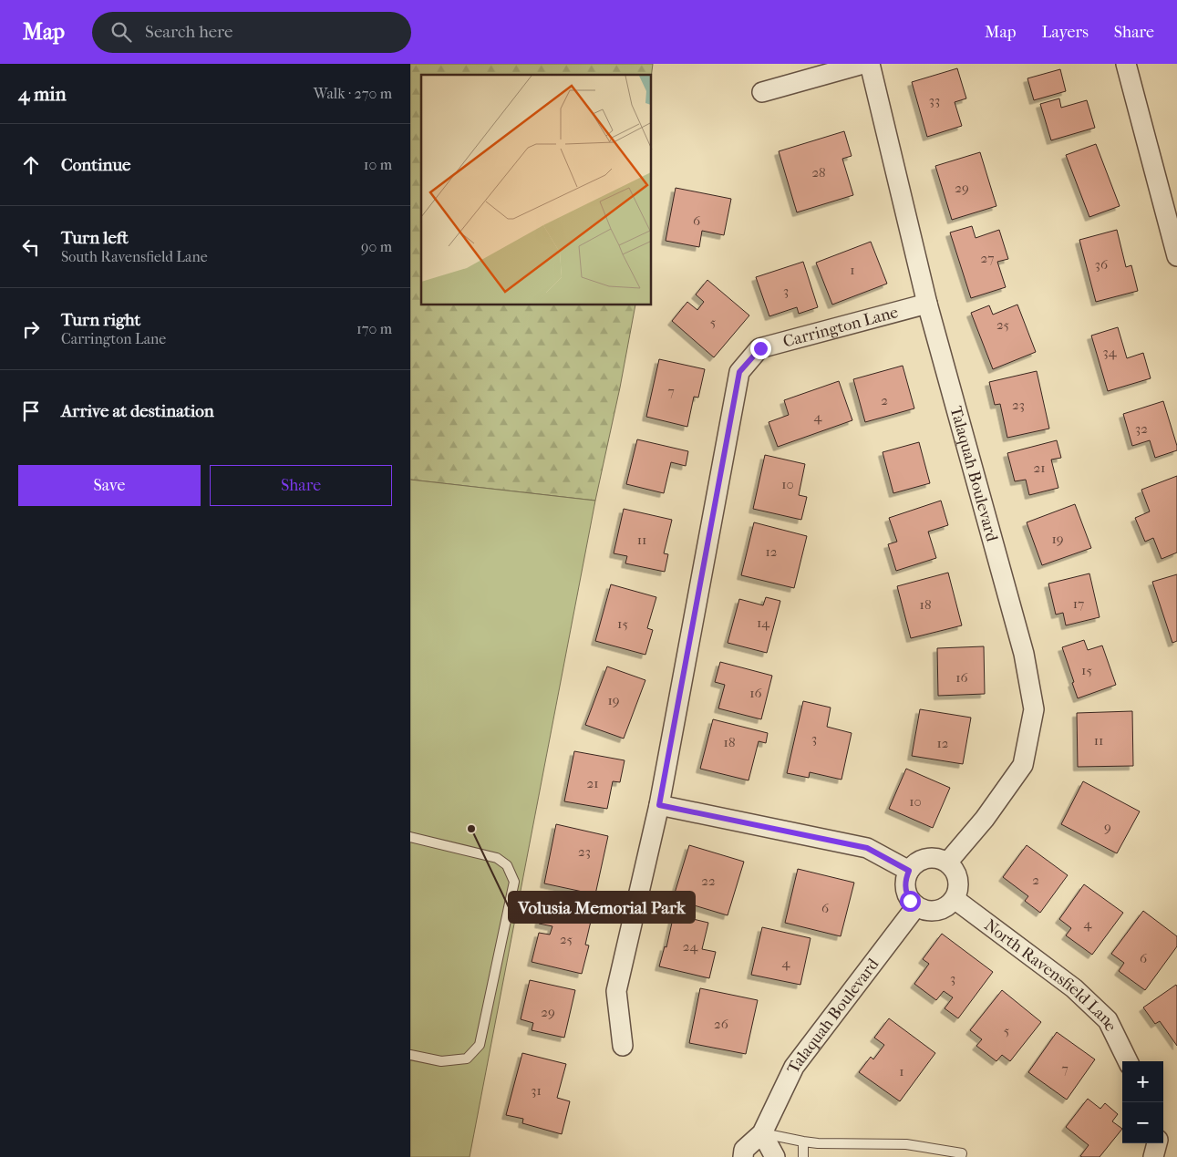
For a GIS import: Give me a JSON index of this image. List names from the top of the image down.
{
  "streets": {
    "street": ["Carrington Lane", "Talaquah Boulevard", "North Ravensfield Lane"]
  },
  "crossings": [
    ["Carrington Lane", "Talaquah Boulevard"],
    ["Talaquah Boulevard", "North Ravensfield Lane"]
  ],
  "places": ["Volusia Memorial Park"],
  "house_numbers": [
    "33",
    "28",
    "29",
    "6",
    "27",
    "36",
    "1",
    "3",
    "5",
    "25",
    "34",
    "7",
    "2",
    "23",
    "4",
    "32",
    "21",
    "10",
    "19",
    "11",
    "12",
    "17",
    "18",
    "14",
    "15",
    "15",
    "16",
    "16",
    "19",
    "3",
    "11",
    "18",
    "12",
    "21",
    "10",
    "9",
    "23",
    "2",
    "22",
    "6",
    "4",
    "25",
    "24",
    "6",
    "4",
    "3",
    "29",
    "26",
    "5",
    "7",
    "1",
    "31"
  ],
  "page": {
    "header": "Map",
    "search": "Search here",
    "nav": ["Map", "Layers", "Share"],
    "heading": ["4 min", "Walk · 270 m"],
    "list": [
      ["Continue", "10 m"],
      ["Turn left", "South Ravensfield Lane", "90 m"],
      ["Turn right", "Carrington Lane", "170 m"],
      "Arrive at destination"
    ],
    "buttons": ["Save", "Share"],
    "map_buttons": ["+", "−"]
  }
}
